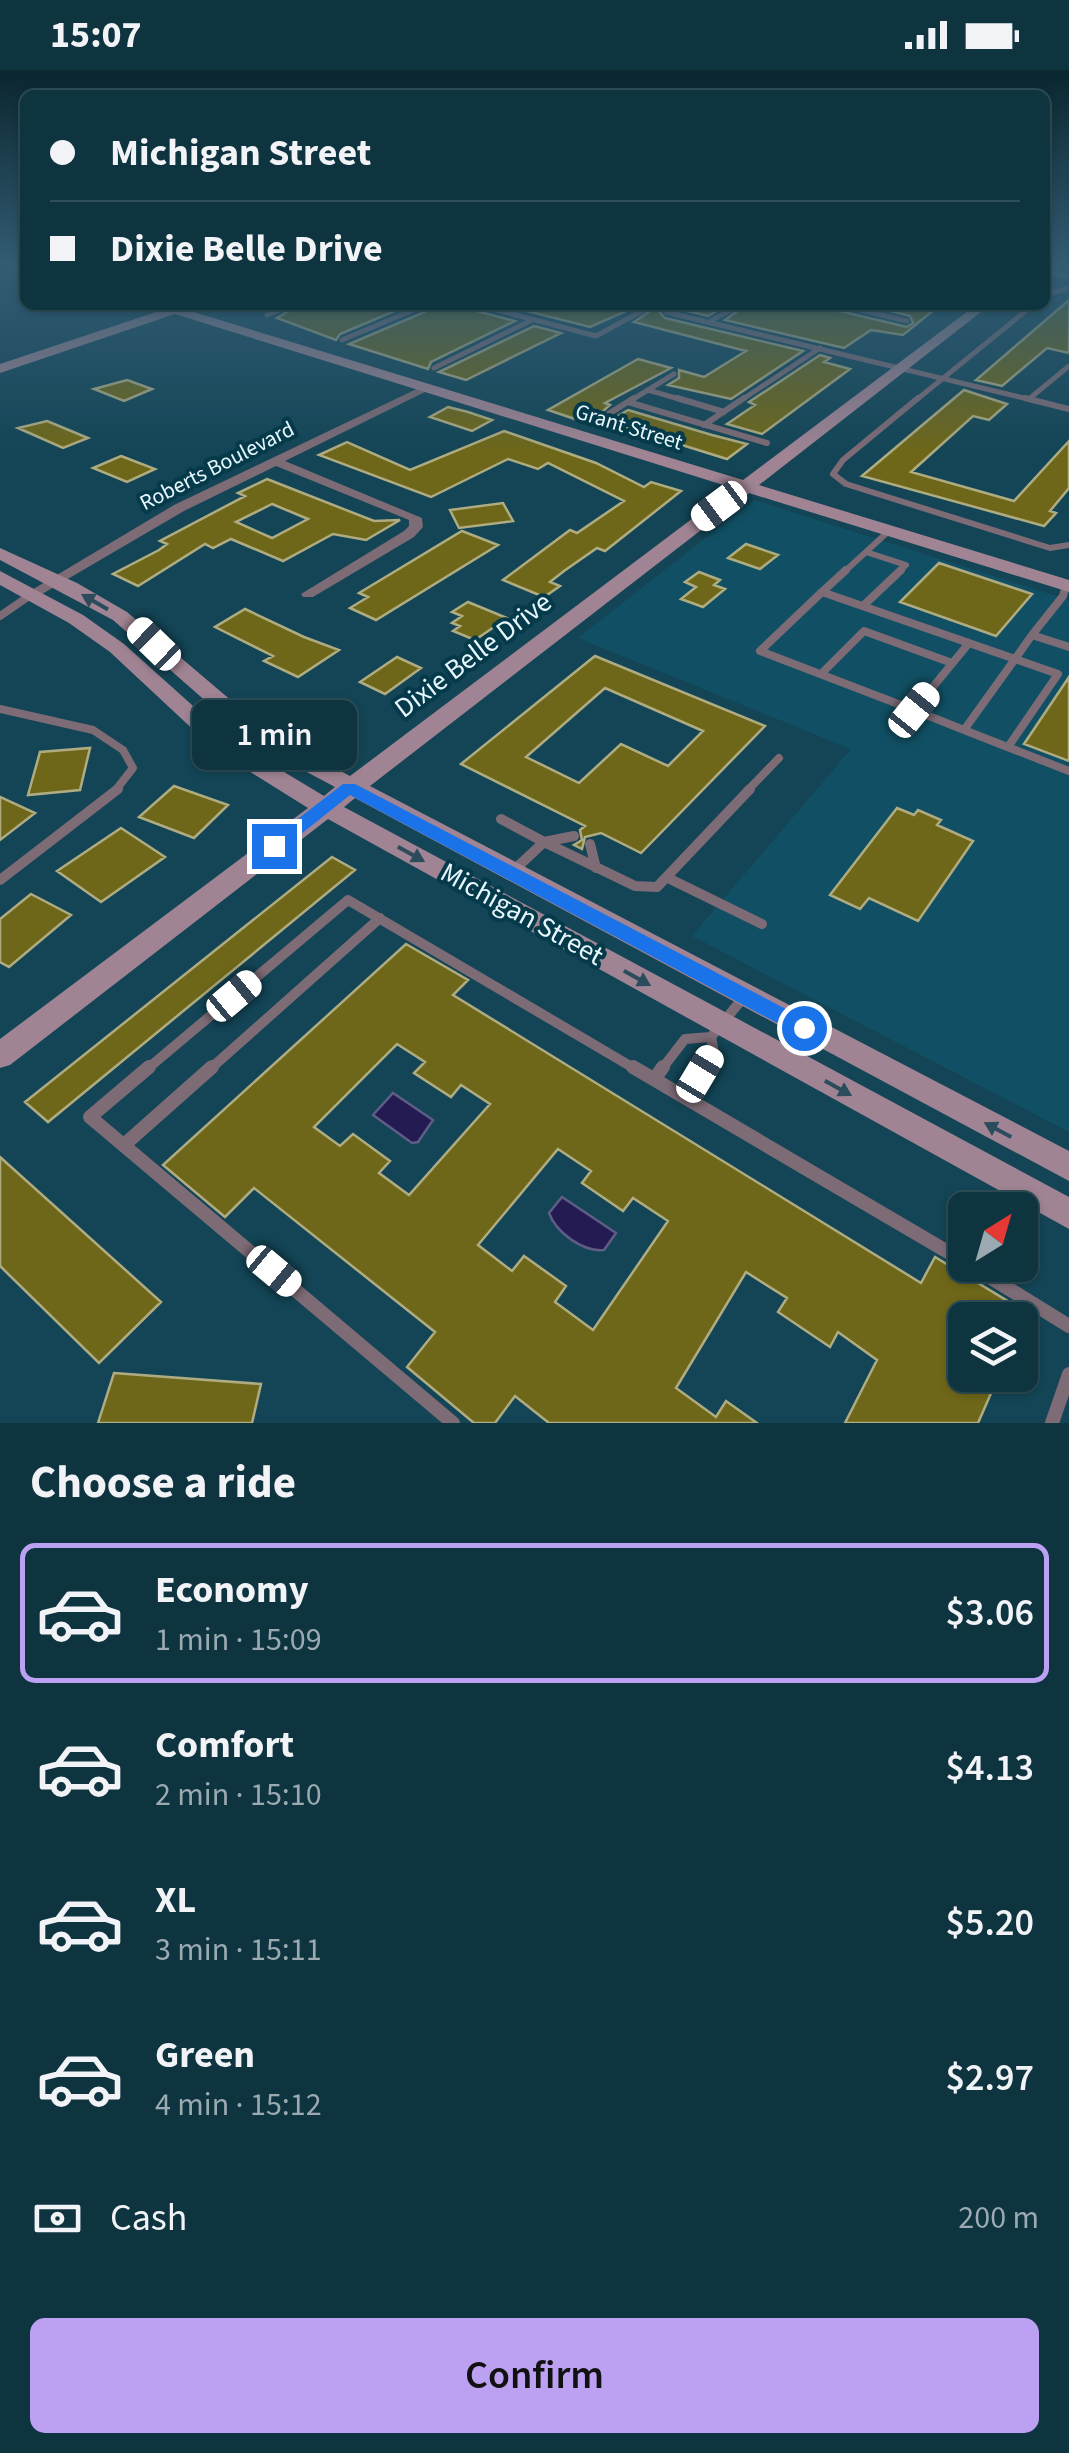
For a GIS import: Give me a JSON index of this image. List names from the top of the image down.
{
  "streets": {
    "street": [
      "Grant Street",
      "Roberts Boulevard",
      "Dixie Belle Drive",
      "Michigan Street"
    ]
  },
  "crossings": [
    ["Grant Street", "Roberts Boulevard"],
    ["Grant Street", "Dixie Belle Drive"],
    ["Roberts Boulevard", "Michigan Street"],
    ["Dixie Belle Drive", "Michigan Street"]
  ],
  "north": "top right",
  "page": {
    "status": "15:07",
    "banner": ["Michigan Street", "Dixie Belle Drive"],
    "bubble": "1 min",
    "heading": "Choose a ride",
    "list": [
      {
        "name": "Economy",
        "note": "1 min · 15:09",
        "value": "$3.06"
      },
      {
        "name": "Comfort",
        "note": "2 min · 15:10",
        "value": "$4.13"
      },
      {
        "name": "XL",
        "note": "3 min · 15:11",
        "value": "$5.20"
      },
      {
        "name": "Green",
        "note": "4 min · 15:12",
        "value": "$2.97"
      }
    ],
    "pay": ["Cash", "200 m"],
    "buttons": "Confirm"
  }
}
